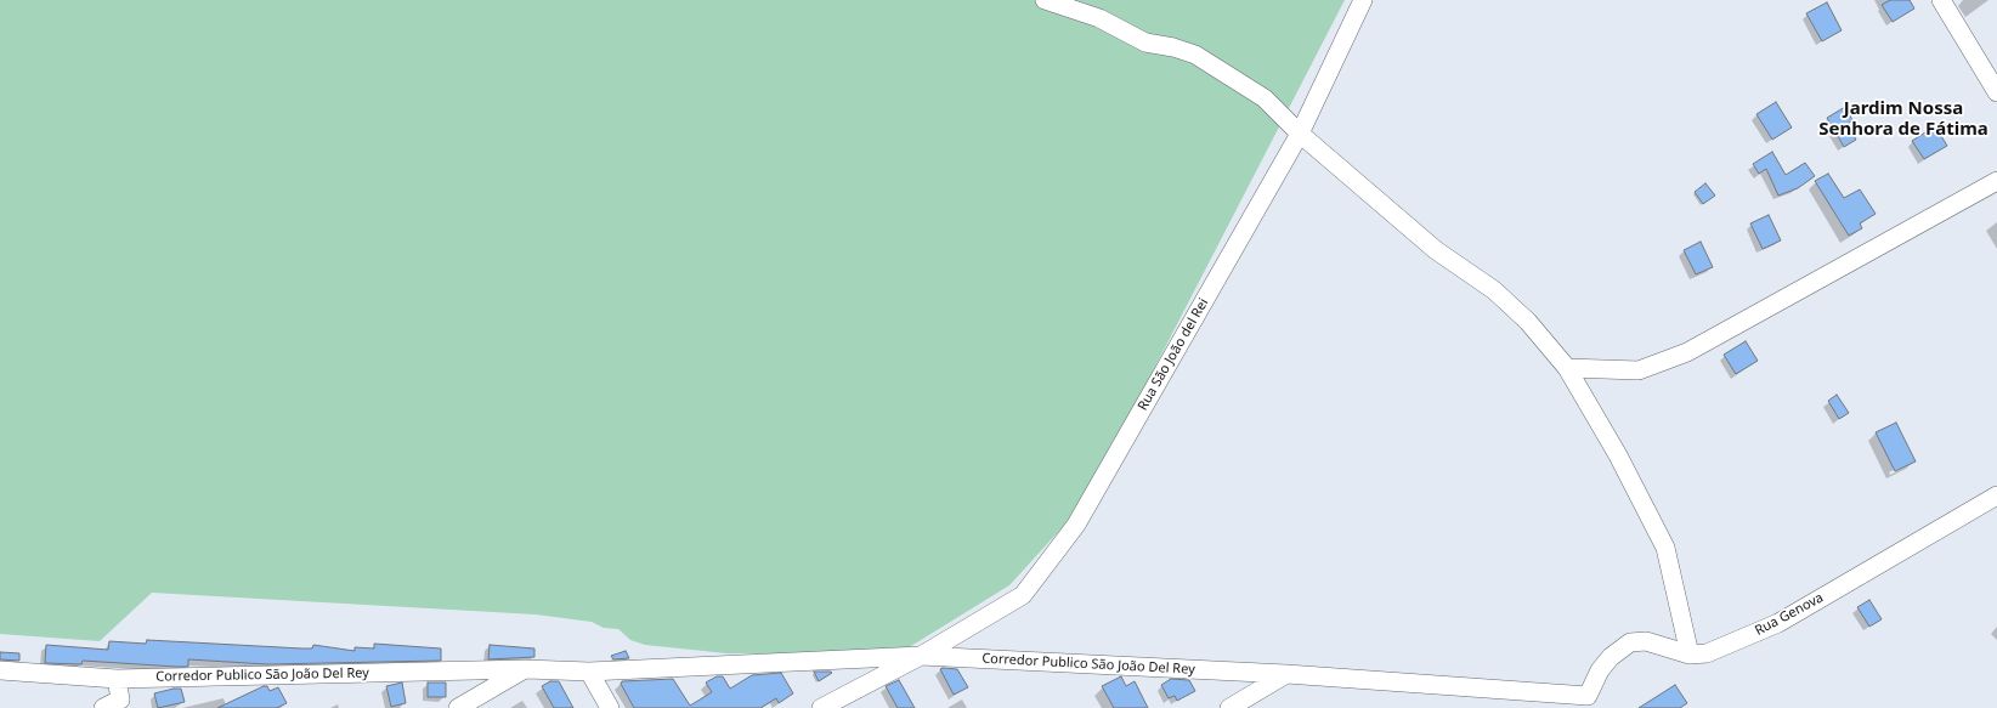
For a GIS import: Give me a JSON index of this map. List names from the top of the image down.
{
  "streets": {
    "street": ["Rua São João del Rei", "Rua Genova", "Corredor Publico São João Del Rey"]
  },
  "crossings": [
    ["Rua São João del Rei", "Corredor Publico São João Del Rey"],
    ["Rua Genova", "Corredor Publico São João Del Rey"]
  ],
  "districts": ["Jardim Nossa Senhora de Fátima"]
}
